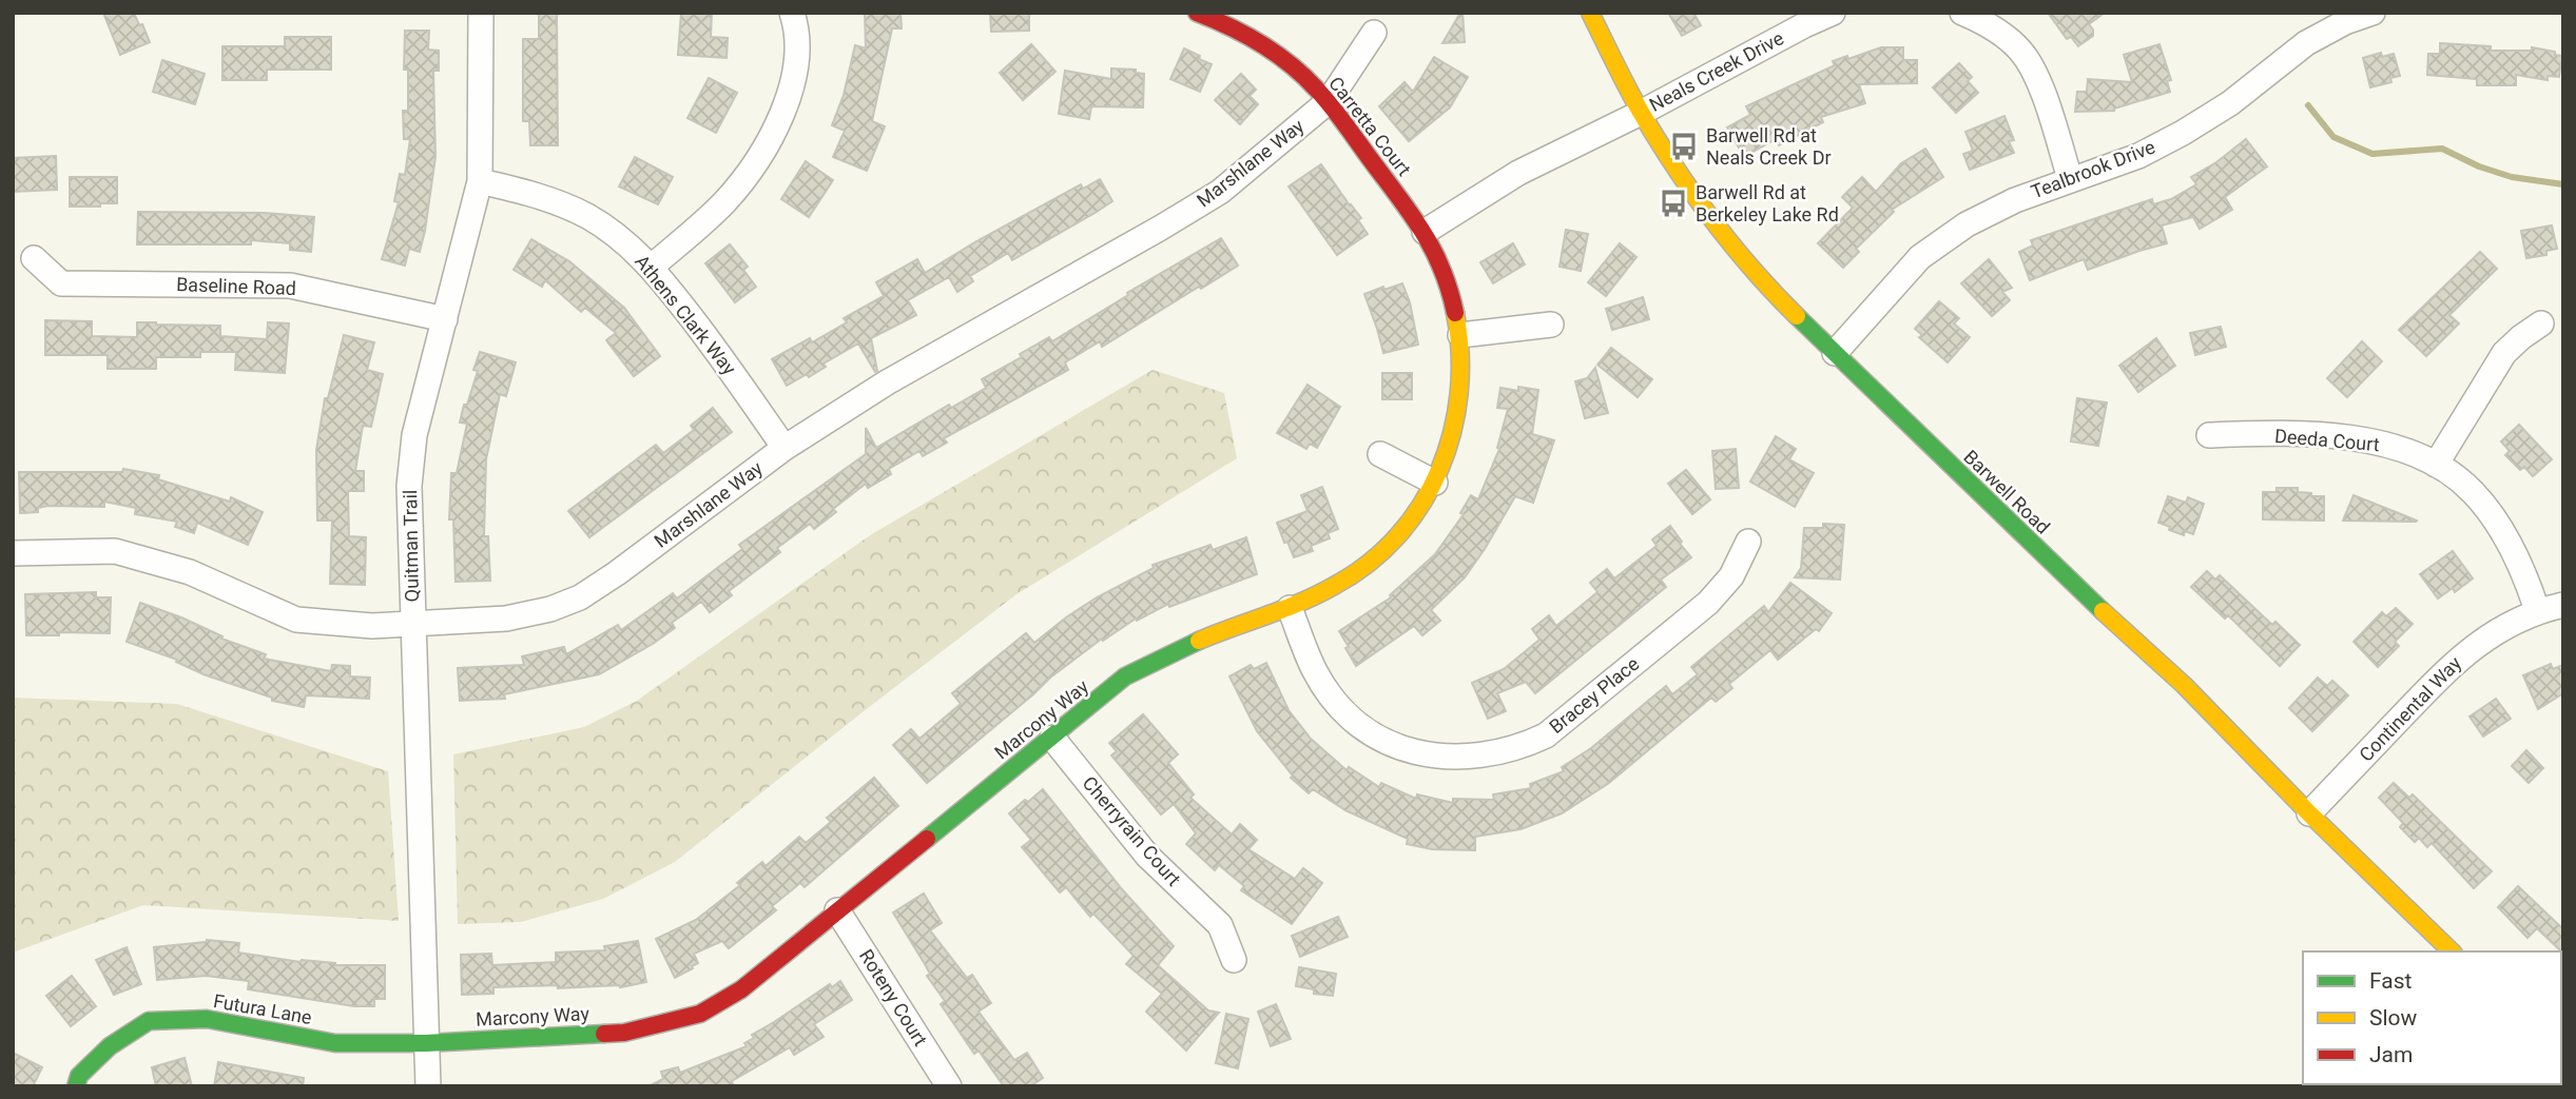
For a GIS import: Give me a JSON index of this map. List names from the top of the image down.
{
  "streets": {
    "street": [
      "Neals Creek Drive",
      "Carretta Court",
      "Marshlane Way",
      "Tealbrook Drive",
      "Baseline Road",
      "Athens Clark Way",
      "Deeda Court",
      "Barwell Road",
      "Quitman Trail",
      "Bracey Place",
      "Continental Way",
      "Marcony Way",
      "Cherryrain Court",
      "Roteny Court",
      "Futura Lane"
    ]
  },
  "crossings": [
    ["Neals Creek Drive", "Carretta Court"],
    ["Neals Creek Drive", "Barwell Road"],
    ["Neals Creek Drive", "Marcony Way"],
    ["Carretta Court", "Marshlane Way"],
    ["Carretta Court", "Marcony Way"],
    ["Marshlane Way", "Athens Clark Way"],
    ["Marshlane Way", "Quitman Trail"],
    ["Tealbrook Drive", "Barwell Road"],
    ["Baseline Road", "Quitman Trail"],
    ["Athens Clark Way", "Quitman Trail"],
    ["Deeda Court", "Continental Way"],
    ["Barwell Road", "Continental Way"],
    ["Quitman Trail", "Marcony Way"],
    ["Quitman Trail", "Futura Lane"],
    ["Bracey Place", "Marcony Way"],
    ["Marcony Way", "Cherryrain Court"],
    ["Marcony Way", "Roteny Court"],
    ["Marcony Way", "Futura Lane"]
  ],
  "places": {
    "bus stop": ["Barwell Rd at Neals Creek Dr", "Barwell Rd at Berkeley Lake Rd"]
  },
  "legend": ["Fast", "Slow", "Jam"]
}
